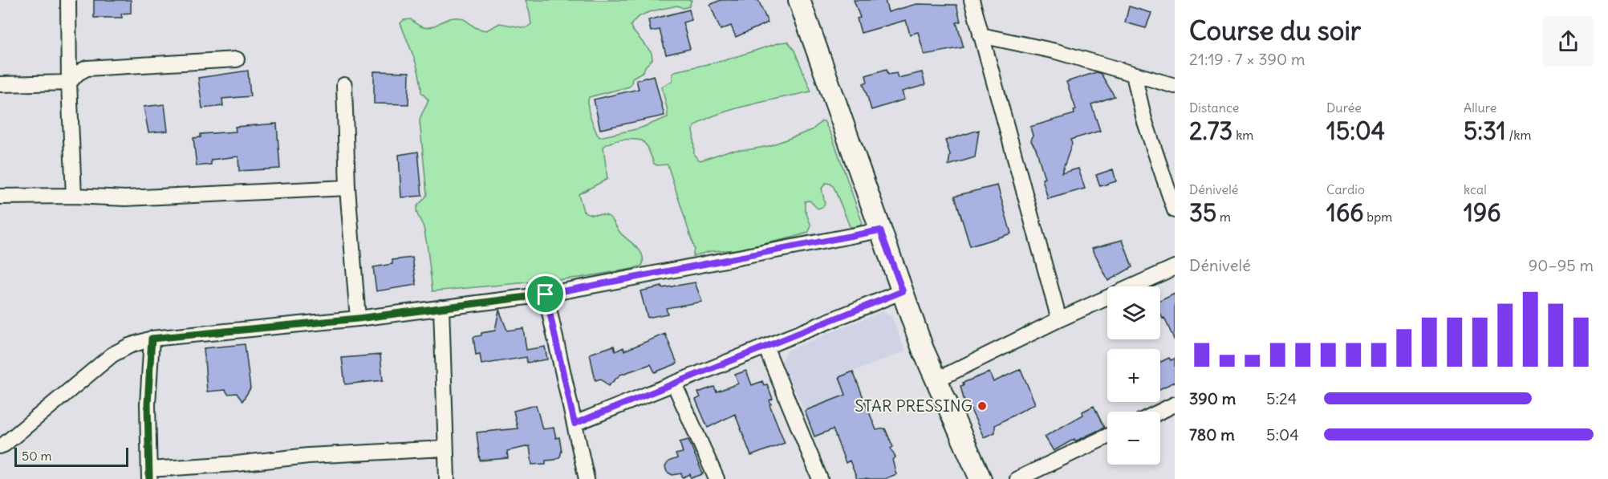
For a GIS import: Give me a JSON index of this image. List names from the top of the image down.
{
  "places": ["STAR PRESSING"],
  "scale_bar": "50 m",
  "page": {
    "heading": ["Course du soir", "21:19 · 7 × 390 m"],
    "stats": [
      ["Distance", "2.73 km"],
      ["Durée", "15:04"],
      ["Allure", "5:31 /km"],
      ["Dénivelé", "35 m"],
      ["Cardio", "166 bpm"],
      ["kcal", "196"]
    ],
    "chart": ["Dénivelé", "90–95 m"],
    "map_buttons": ["+", "−"],
    "list": [
      {
        "name": "390 m",
        "note": "5:24"
      },
      {
        "name": "780 m",
        "note": "5:04"
      }
    ],
    "scale": "50 m"
  }
}
